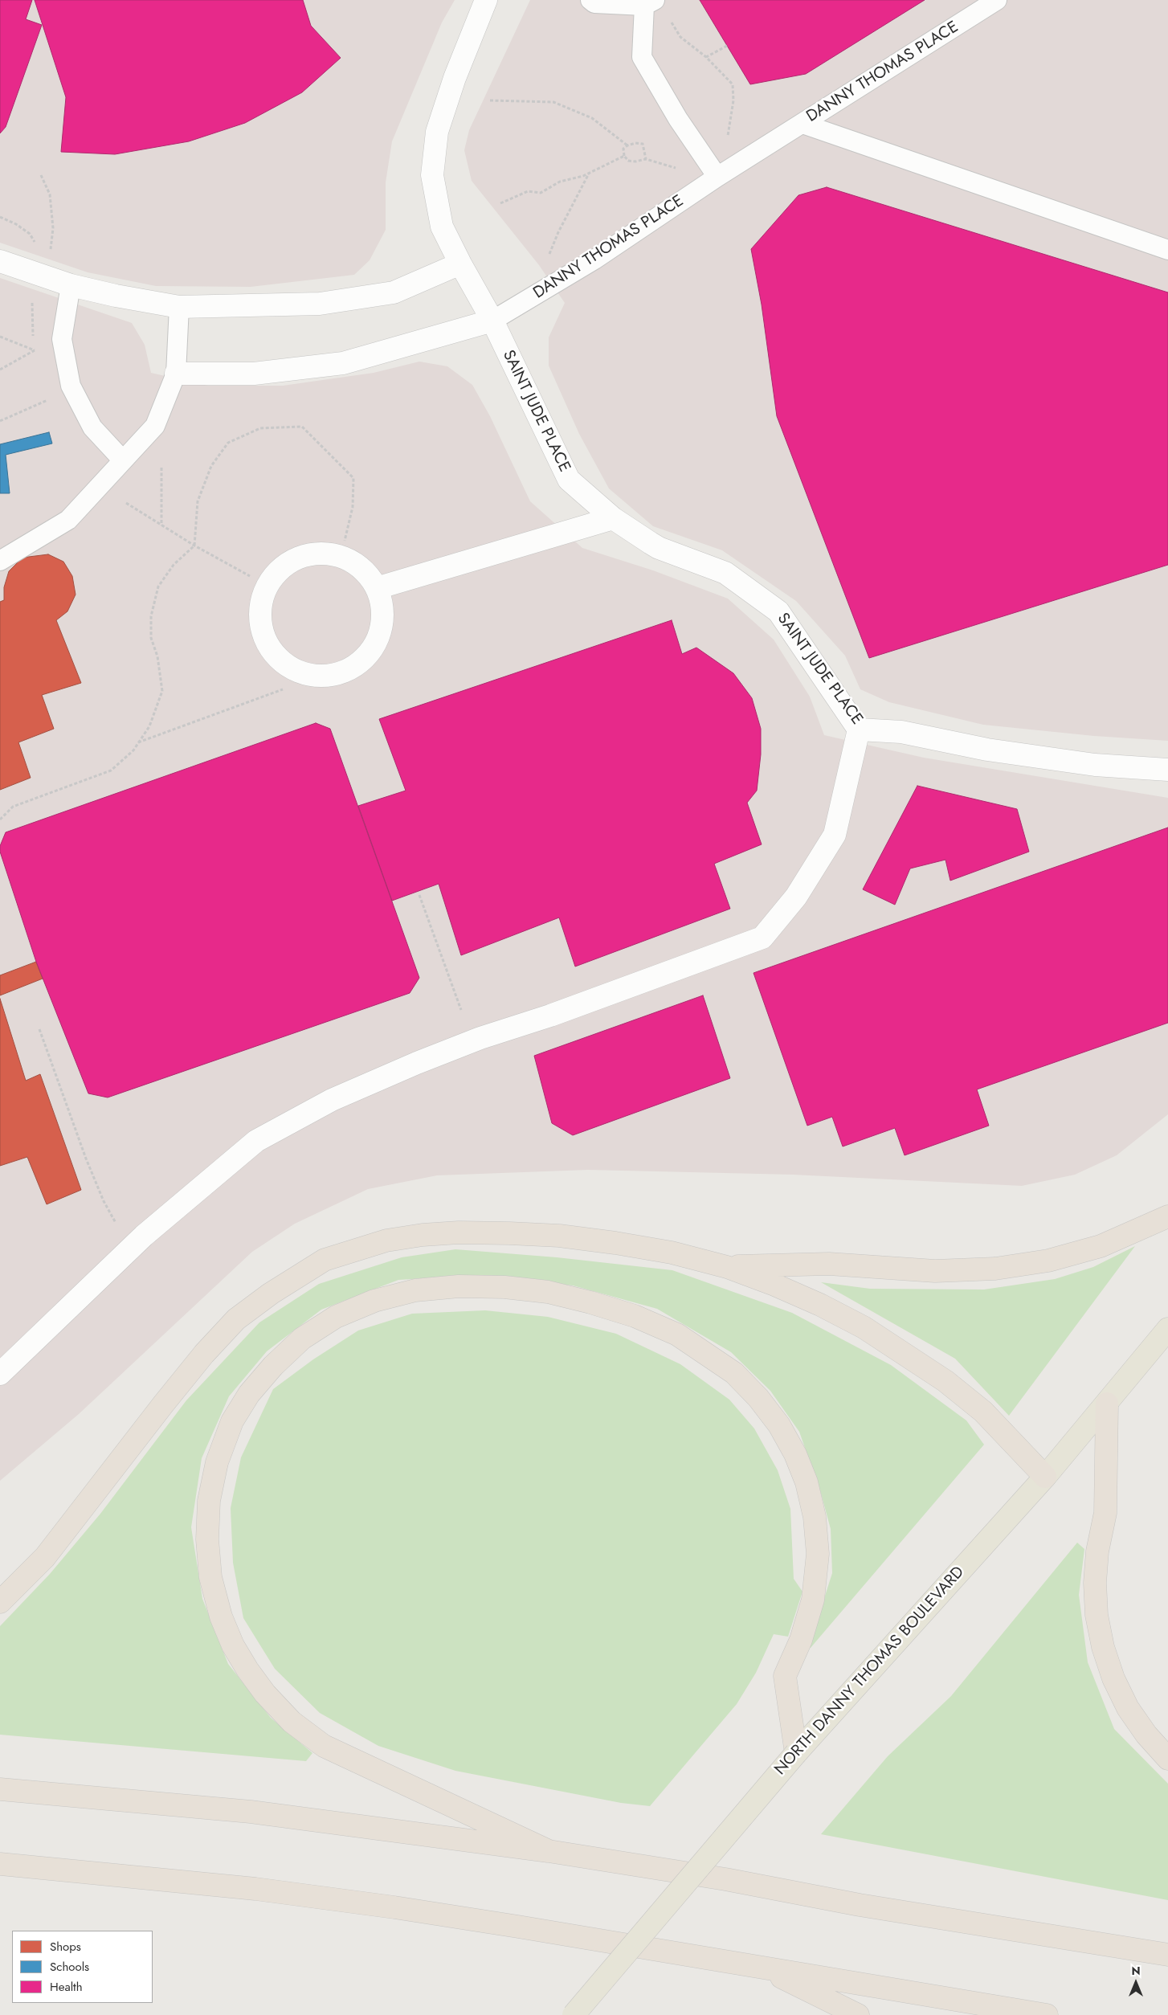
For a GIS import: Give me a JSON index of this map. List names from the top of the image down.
{
  "streets": {
    "main road": ["NORTH DANNY THOMAS BOULEVARD"],
    "street": ["DANNY THOMAS PLACE", "SAINT JUDE PLACE"]
  },
  "crossings": [
    ["DANNY THOMAS PLACE", "SAINT JUDE PLACE"]
  ],
  "legend": ["Shops", "Schools", "Health"],
  "north": "top"
}
